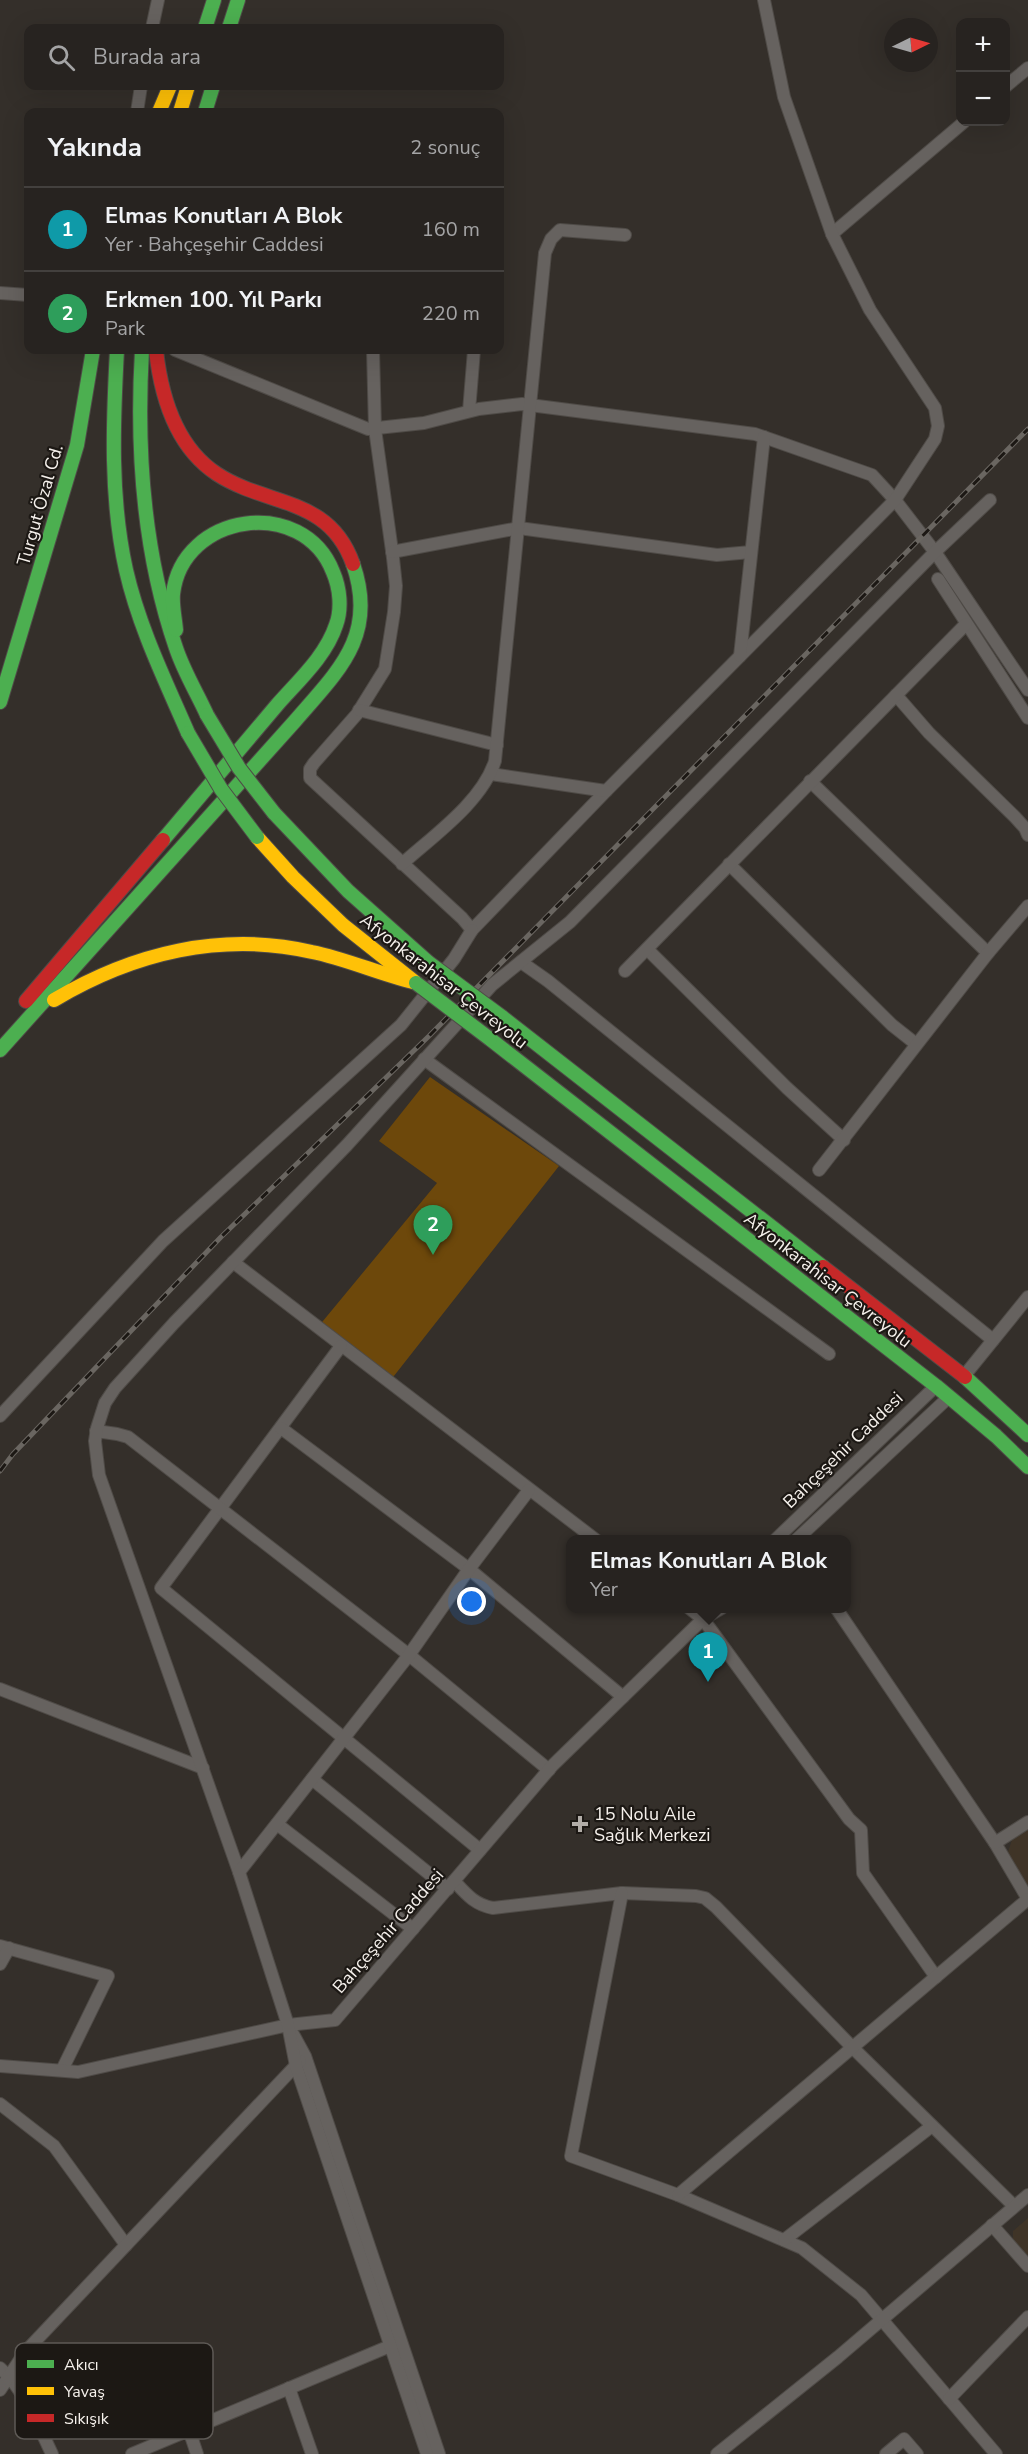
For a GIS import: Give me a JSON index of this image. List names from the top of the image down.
{
  "streets": {
    "main road": ["Turgut Özal Cd.", "Afyonkarahisar Çevreyolu"],
    "street": ["Bahçeşehir Caddesi"]
  },
  "crossings": [
    ["Afyonkarahisar Çevreyolu", "Bahçeşehir Caddesi"]
  ],
  "places": {
    "health": ["15 Nolu Aile Sağlık Merkezi"]
  },
  "legend": ["Akıcı", "Yavaş", "Sıkışık"],
  "north": "right",
  "page": {
    "map_buttons": ["+", "−"],
    "search": "Burada ara",
    "heading": ["Yakında", "2 sonuç"],
    "list": [
      {
        "mark": "1",
        "name": "Elmas Konutları A Blok",
        "note": "Yer · Bahçeşehir Caddesi",
        "value": "160 m"
      },
      {
        "mark": "2",
        "name": "Erkmen 100. Yıl Parkı",
        "note": "Park",
        "value": "220 m"
      }
    ],
    "pins": ["2", "1"],
    "popup": ["Elmas Konutları A Blok", "Yer"]
  }
}
